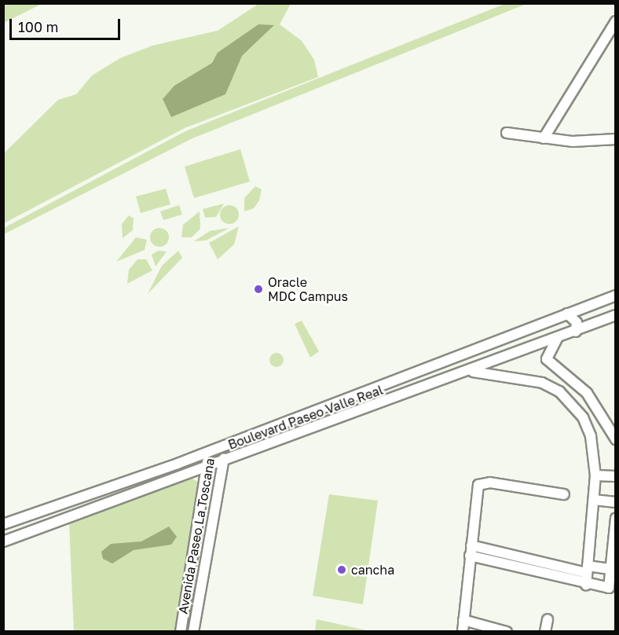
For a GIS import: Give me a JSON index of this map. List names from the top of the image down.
{
  "streets": {
    "street": ["Boulevard Paseo Valle Real", "Avenida Paseo La Toscana"]
  },
  "crossings": [
    ["Boulevard Paseo Valle Real", "Avenida Paseo La Toscana"]
  ],
  "places": ["Oracle MDC Campus", "cancha"],
  "scale_bar": "100 m"
}
